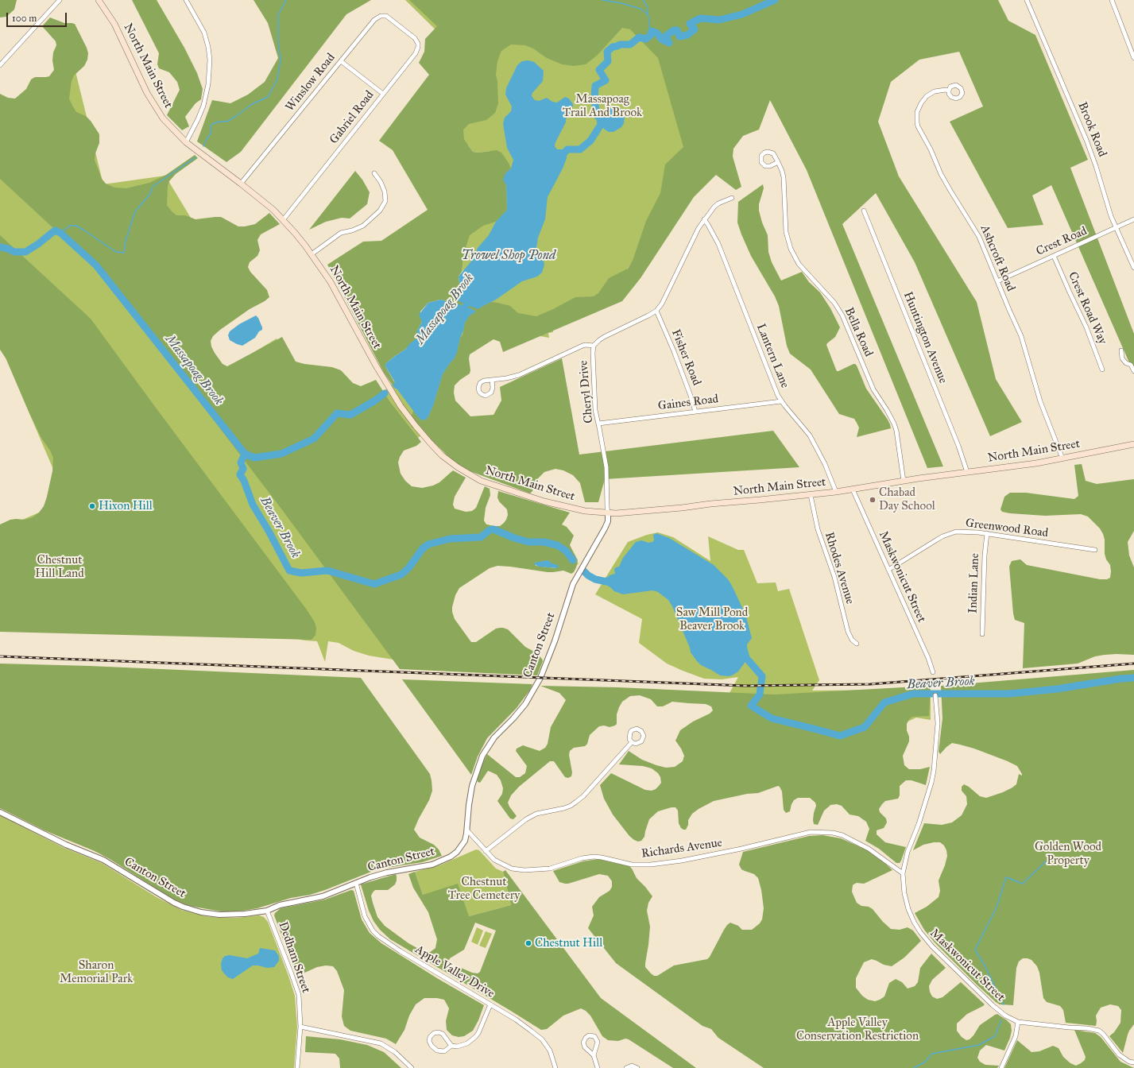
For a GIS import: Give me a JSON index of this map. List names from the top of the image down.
{
  "streets": {
    "main road": ["North Main Street"],
    "street": [
      "Winslow Road",
      "Gabriel Road",
      "Brook Road",
      "Crest Road",
      "Ashcroft Road",
      "Crest Road Way",
      "Bella Road",
      "Huntington Avenue",
      "Lantern Lane",
      "Fisher Road",
      "Cheryl Drive",
      "Gaines Road",
      "Greenwood Road",
      "Rhodes Avenue",
      "Maskwonicut Street",
      "Indian Lane",
      "Canton Street",
      "Richards Avenue",
      "Dedham Street",
      "Apple Valley Drive"
    ]
  },
  "crossings": [
    ["North Main Street", "Winslow Road"],
    ["North Main Street", "Gabriel Road"],
    ["North Main Street", "Ashcroft Road"],
    ["North Main Street", "Bella Road"],
    ["North Main Street", "Huntington Avenue"],
    ["North Main Street", "Lantern Lane"],
    ["North Main Street", "Cheryl Drive"],
    ["North Main Street", "Rhodes Avenue"],
    ["North Main Street", "Maskwonicut Street"],
    ["North Main Street", "Canton Street"],
    ["Winslow Road", "Gabriel Road"],
    ["Brook Road", "Crest Road"],
    ["Crest Road", "Ashcroft Road"],
    ["Crest Road", "Crest Road Way"],
    ["Lantern Lane", "Gaines Road"],
    ["Fisher Road", "Cheryl Drive"],
    ["Fisher Road", "Gaines Road"],
    ["Cheryl Drive", "Gaines Road"],
    ["Cheryl Drive", "Canton Street"],
    ["Greenwood Road", "Maskwonicut Street"],
    ["Greenwood Road", "Indian Lane"],
    ["Maskwonicut Street", "Richards Avenue"],
    ["Canton Street", "Richards Avenue"],
    ["Canton Street", "Dedham Street"],
    ["Canton Street", "Apple Valley Drive"]
  ],
  "water": ["Trowel Shop Pond", "Massapoag Brook", "Beaver Brook"],
  "parks": [
    "Massapoag Trail And Brook",
    "Chestnut Hill Land",
    "Saw Mill Pond Beaver Brook",
    "Golden Wood Property",
    "Chestnut Tree Cemetery",
    "Sharon Memorial Park",
    "Apple Valley Conservation Restriction"
  ],
  "places": ["Chabad Day School", "Hixon Hill", "Chestnut Hill"],
  "scale_bar": "100 m"
}
